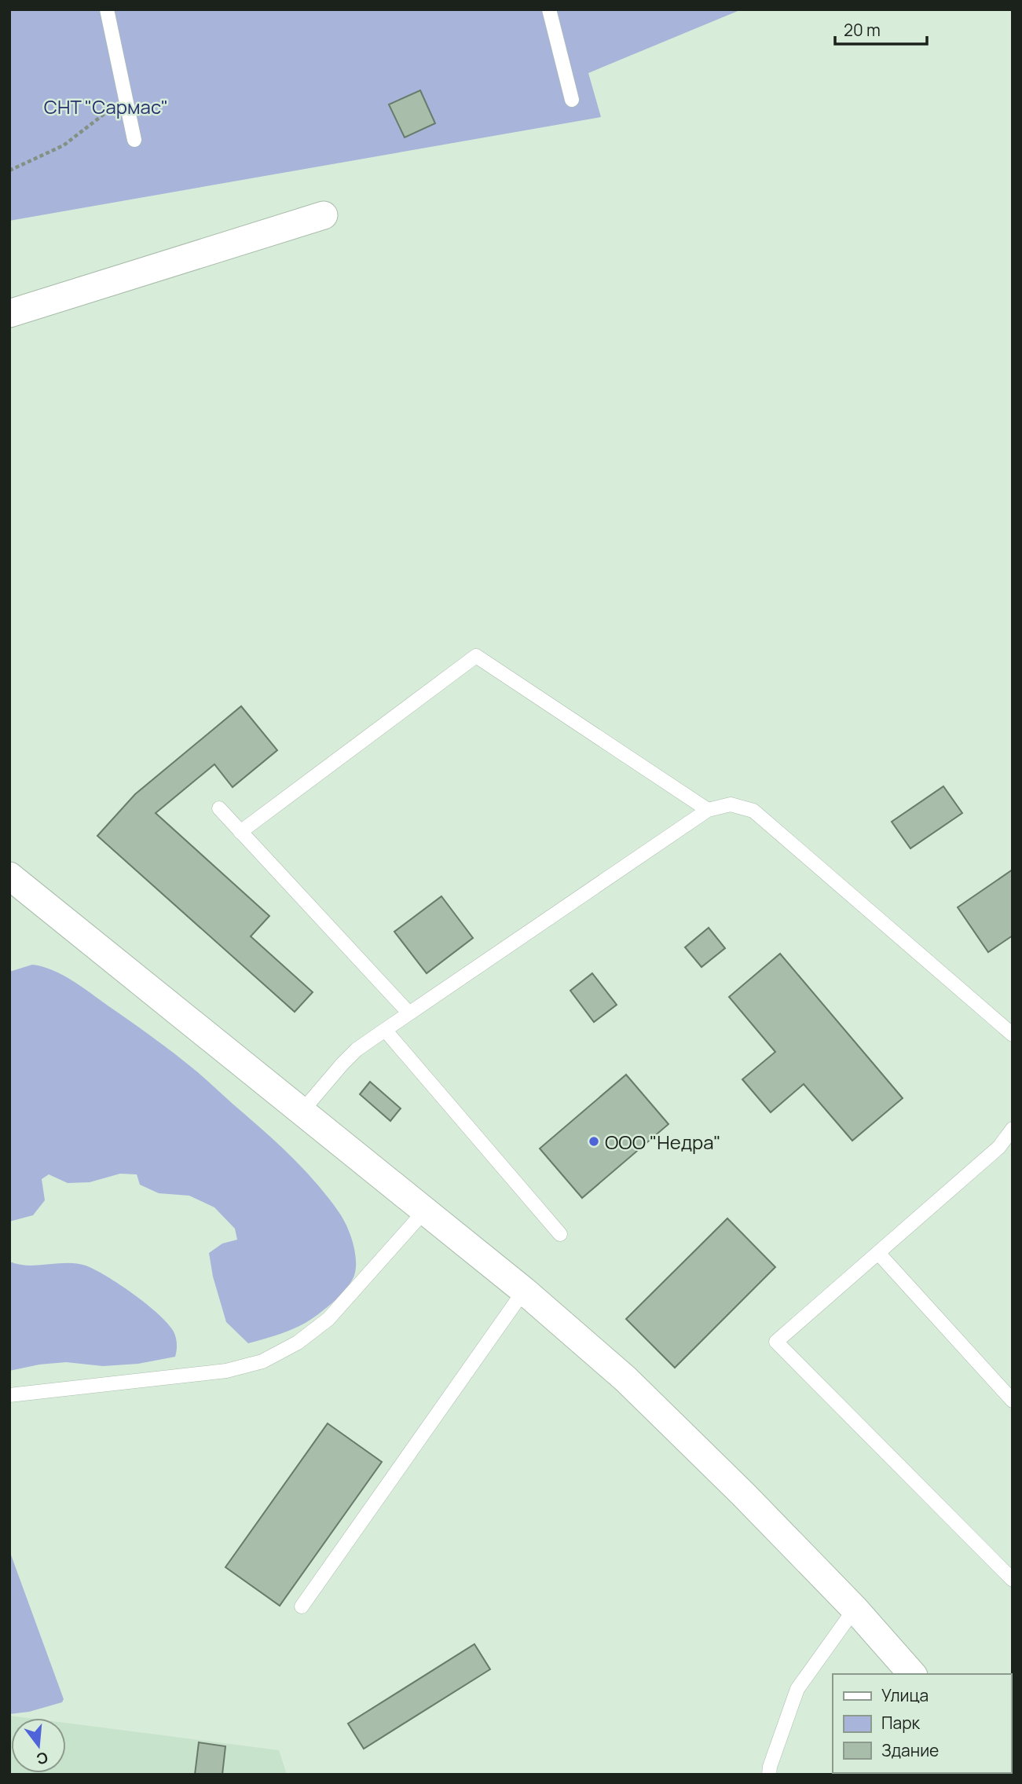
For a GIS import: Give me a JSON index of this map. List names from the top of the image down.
{
  "parks": ["СНТ \"Сармас\""],
  "places": ["ООО \"Недра\""],
  "legend": ["Улица", "Парк", "Здание"],
  "scale_bar": "20 m",
  "north": "bottom"
}
